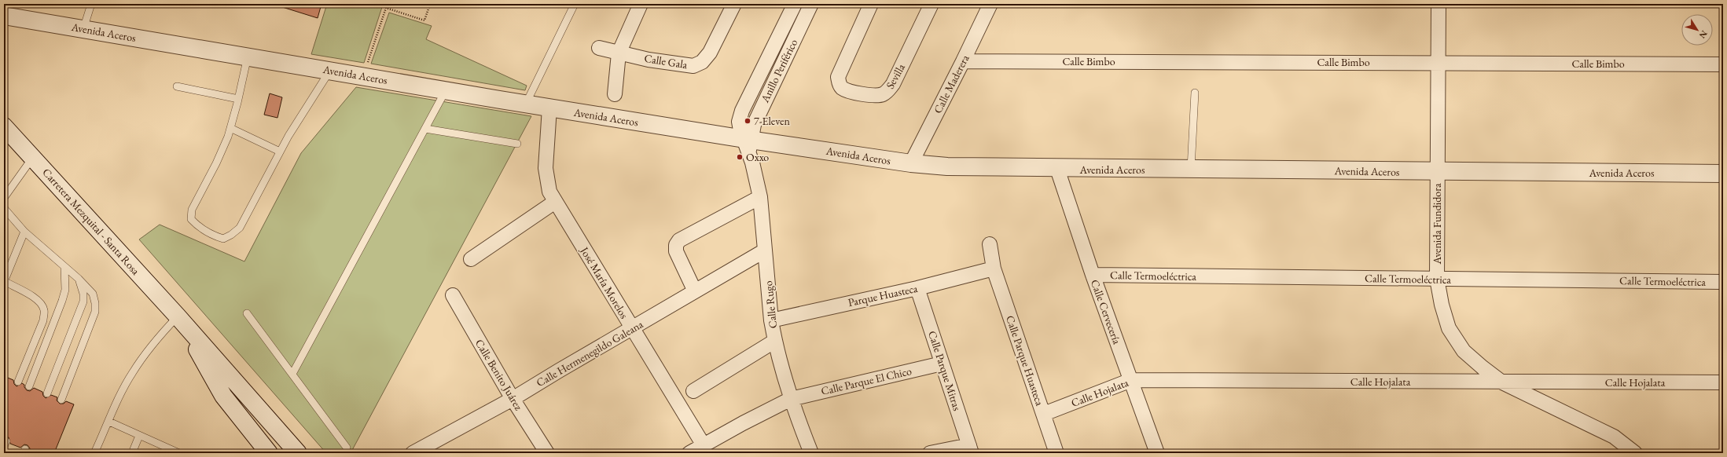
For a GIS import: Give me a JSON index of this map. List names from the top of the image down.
{
  "streets": {
    "street": [
      "Avenida Aceros",
      "Calle Gala",
      "Calle Bimbo",
      "Anillo Periférico",
      "Sevilla",
      "Calle Maderera",
      "Carretera Mezquital - Santa Rosa",
      "Avenida Fundidora",
      "Calle Termoeléctrica",
      "José María Morelos",
      "Parque Huasteca",
      "Calle Rugo",
      "Calle Cervecería",
      "Calle Hermenegildo Galeana",
      "Calle Parque Huasteca",
      "Calle Parque Mitras",
      "Calle Benito Juárez",
      "Calle Parque El Chico",
      "Calle Hojalata"
    ]
  },
  "crossings": [
    ["Avenida Aceros", "Anillo Periférico"],
    ["Avenida Aceros", "Calle Maderera"],
    ["Avenida Aceros", "Avenida Fundidora"],
    ["Avenida Aceros", "José María Morelos"],
    ["Avenida Aceros", "Calle Rugo"],
    ["Avenida Aceros", "Calle Cervecería"],
    ["Calle Bimbo", "Calle Maderera"],
    ["Calle Bimbo", "Avenida Fundidora"],
    ["Anillo Periférico", "Calle Rugo"],
    ["Avenida Fundidora", "Calle Termoeléctrica"],
    ["Avenida Fundidora", "Calle Hojalata"],
    ["Calle Termoeléctrica", "Calle Cervecería"],
    ["José María Morelos", "Calle Hermenegildo Galeana"],
    ["José María Morelos", "Calle Parque El Chico"],
    ["Parque Huasteca", "Calle Rugo"],
    ["Parque Huasteca", "Calle Parque Huasteca"],
    ["Parque Huasteca", "Calle Parque Mitras"],
    ["Calle Rugo", "Calle Hermenegildo Galeana"],
    ["Calle Rugo", "Calle Parque El Chico"],
    ["Calle Cervecería", "Calle Hojalata"],
    ["Calle Hermenegildo Galeana", "Calle Benito Juárez"],
    ["Calle Parque Huasteca", "Calle Hojalata"],
    ["Calle Parque Mitras", "Calle Parque El Chico"]
  ],
  "places": ["7-Eleven", "Oxxo"],
  "north": "bottom right"
}
